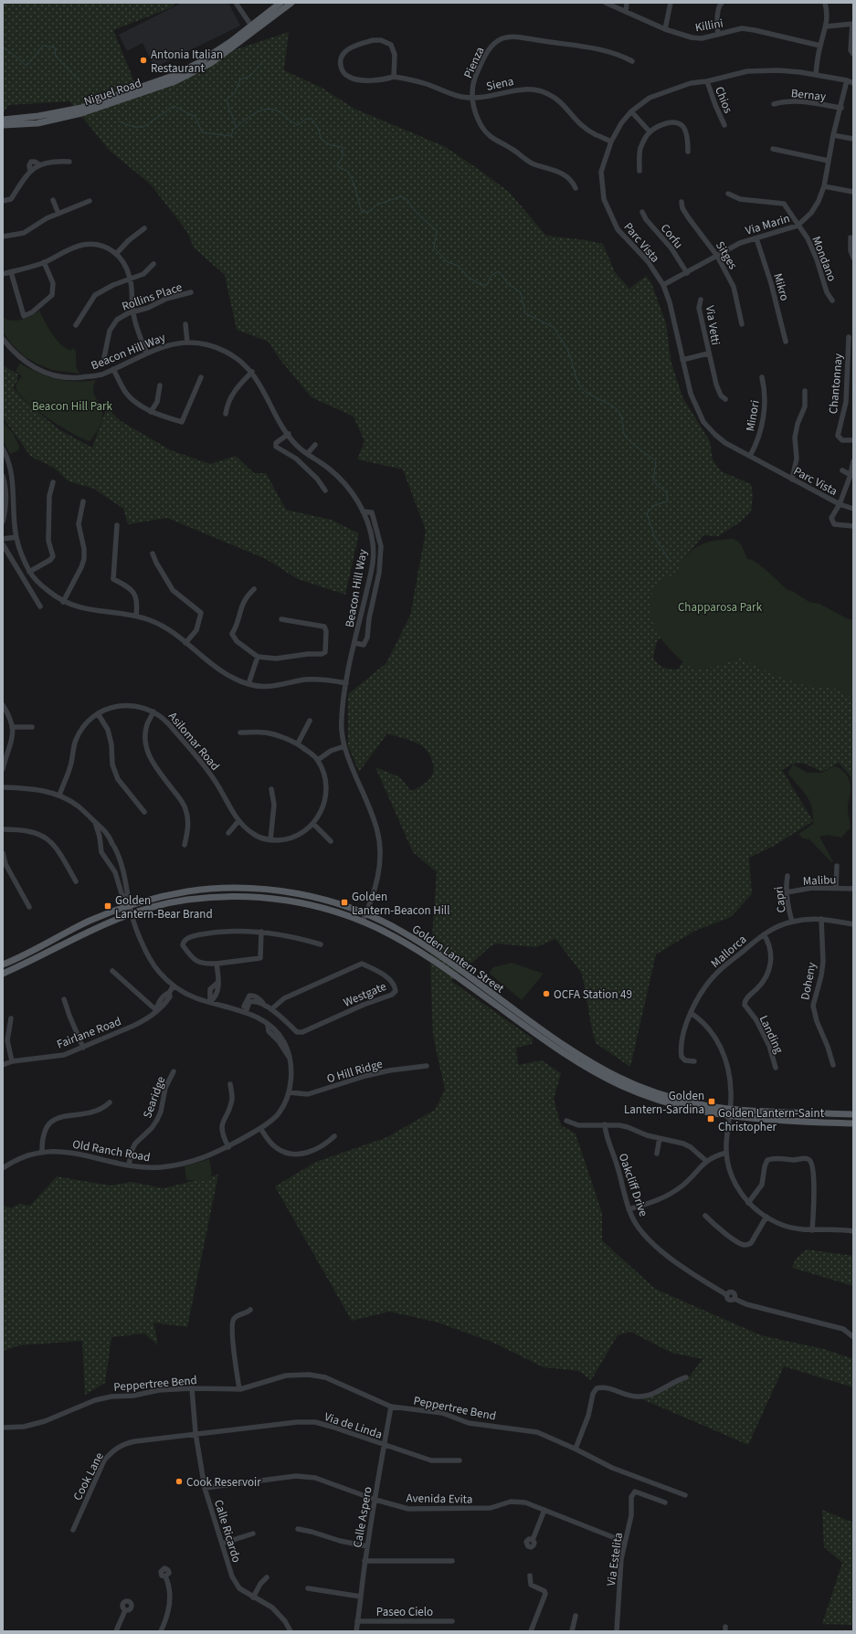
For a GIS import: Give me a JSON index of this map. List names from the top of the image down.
{
  "streets": {
    "main road": ["Niguel Road", "Golden Lantern Street"],
    "street": [
      "Killini",
      "Pienza",
      "Siena",
      "Bernay",
      "Chios",
      "Via Marin",
      "Corfu",
      "Parc Vista",
      "Sitges",
      "Mondano",
      "Mikro",
      "Rollins Place",
      "Via Vetti",
      "Beacon Hill Way",
      "Chantonnay",
      "Minori",
      "Asilomar Road",
      "Malibu",
      "Capri",
      "Mallorca",
      "Doheny",
      "Westgate",
      "Fairlane Road",
      "Landing",
      "O Hill Ridge",
      "Searidge",
      "Old Ranch Road",
      "Oakcliff Drive",
      "Peppertree Bend",
      "Via de Linda",
      "Cook Lane",
      "Avenida Evita",
      "Calle Aspero",
      "Calle Ricardo",
      "Via Estelita",
      "Paseo Cielo"
    ]
  },
  "crossings": [
    ["Pienza", "Siena"],
    ["Siena", "Parc Vista"],
    ["Bernay", "Via Marin"],
    ["Chios", "Parc Vista"],
    ["Via Marin", "Corfu"],
    ["Via Marin", "Parc Vista"],
    ["Via Marin", "Sitges"],
    ["Via Marin", "Mondano"],
    ["Via Marin", "Mikro"],
    ["Parc Vista", "Via Vetti"],
    ["Parc Vista", "Minori"],
    ["Beacon Hill Way", "Golden Lantern Street"],
    ["Malibu", "Capri"],
    ["Capri", "Mallorca"],
    ["Mallorca", "Doheny"],
    ["Mallorca", "Landing"],
    ["Golden Lantern Street", "Old Ranch Road"],
    ["Westgate", "Old Ranch Road"],
    ["Fairlane Road", "Old Ranch Road"],
    ["O Hill Ridge", "Old Ranch Road"],
    ["Searidge", "Old Ranch Road"],
    ["Peppertree Bend", "Calle Aspero"],
    ["Peppertree Bend", "Calle Ricardo"],
    ["Via de Linda", "Cook Lane"],
    ["Via de Linda", "Calle Aspero"],
    ["Via de Linda", "Calle Ricardo"],
    ["Cook Lane", "Calle Ricardo"],
    ["Avenida Evita", "Calle Aspero"],
    ["Avenida Evita", "Calle Ricardo"],
    ["Avenida Evita", "Via Estelita"],
    ["Calle Aspero", "Paseo Cielo"]
  ],
  "parks": ["Beacon Hill Park", "Chapparosa Park"],
  "places": {
    "other": ["Antonia Italian Restaurant", "OCFA Station 49", "Cook Reservoir"],
    "transit": [
      "Golden Lantern-Beacon Hill",
      "Golden Lantern-Bear Brand",
      "Golden Lantern-Sardina",
      "Golden Lantern-Saint Christopher"
    ]
  }
}
